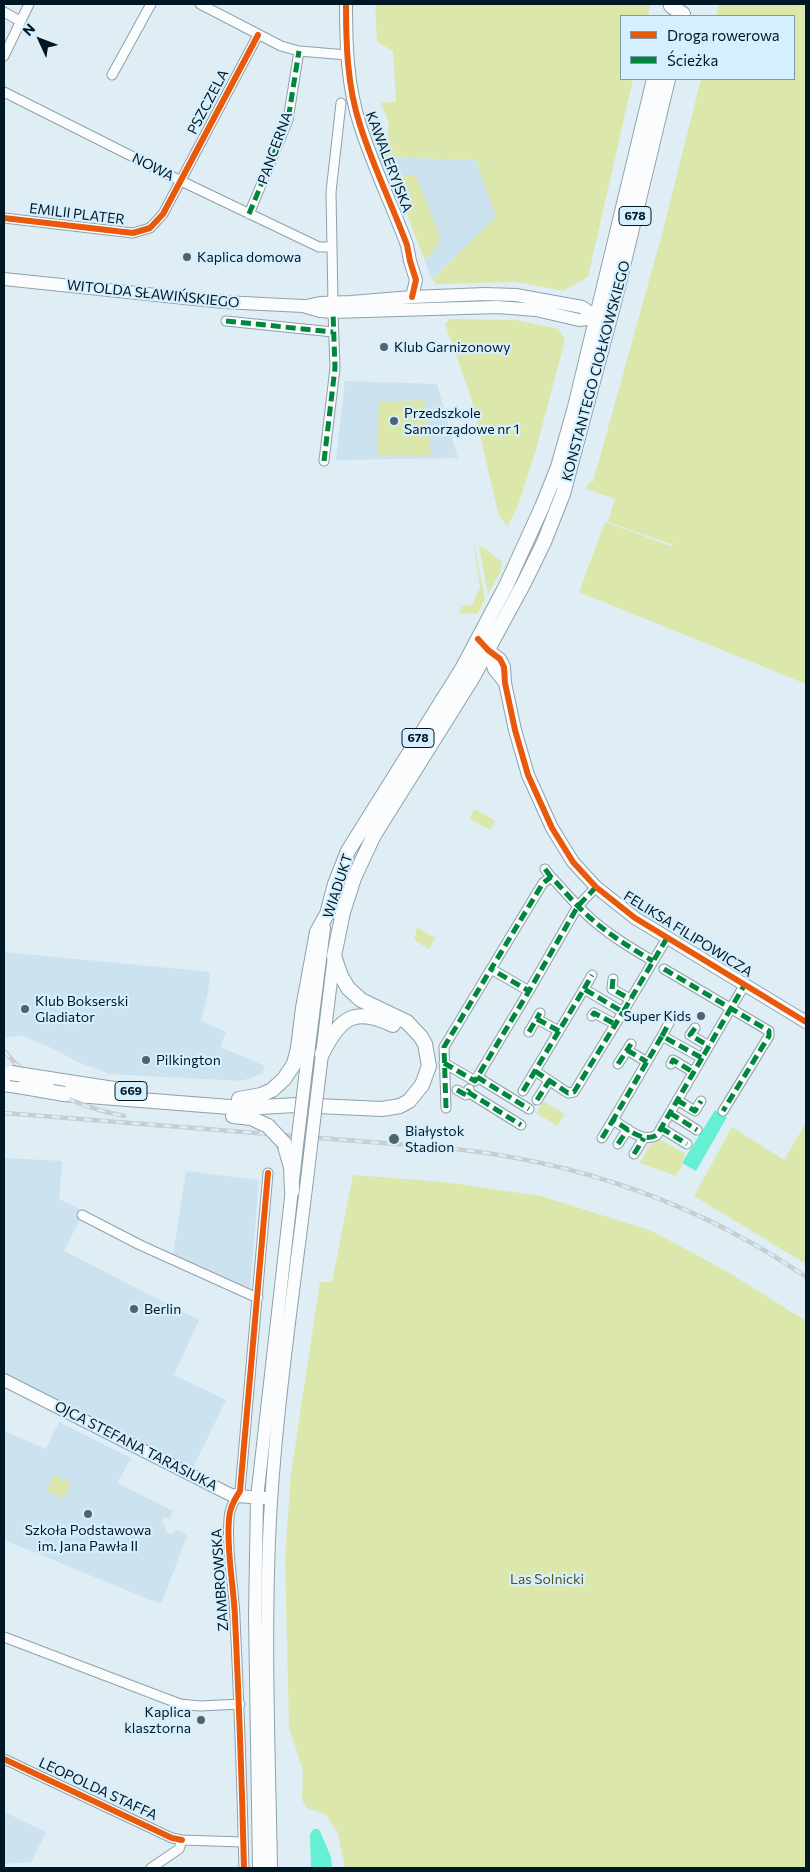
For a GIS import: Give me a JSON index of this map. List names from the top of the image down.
{
  "streets": {
    "main road": [
      "KAWALERYJSKA",
      "678",
      "WITOLDA SŁAWIŃSKIEGO",
      "KONSTANTEGO CIOŁKOWSKIEGO",
      "WIADUKT",
      "FELIKSA FILIPOWICZA",
      "669",
      "OJCA STEFANA TARASIUKA"
    ],
    "street": [
      "PSZCZELA",
      "PANCERNA",
      "NOWA",
      "EMILII PLATER",
      "ZAMBROWSKA",
      "LEOPOLDA STAFFA"
    ]
  },
  "crossings": [
    ["PSZCZELA", "NOWA"],
    ["PSZCZELA", "EMILII PLATER"],
    ["PANCERNA", "NOWA"],
    ["KAWALERYJSKA", "WITOLDA SŁAWIŃSKIEGO"],
    ["NOWA", "EMILII PLATER"],
    ["678", "WIADUKT"],
    ["678", "OJCA STEFANA TARASIUKA"],
    ["WITOLDA SŁAWIŃSKIEGO", "KONSTANTEGO CIOŁKOWSKIEGO"],
    ["KONSTANTEGO CIOŁKOWSKIEGO", "WIADUKT"],
    ["KONSTANTEGO CIOŁKOWSKIEGO", "FELIKSA FILIPOWICZA"],
    ["WIADUKT", "FELIKSA FILIPOWICZA"],
    ["WIADUKT", "OJCA STEFANA TARASIUKA"],
    ["OJCA STEFANA TARASIUKA", "ZAMBROWSKA"],
    ["ZAMBROWSKA", "LEOPOLDA STAFFA"]
  ],
  "parks": ["Las Solnicki"],
  "places": [
    "Kaplica domowa",
    "Klub Garnizonowy",
    "Przedszkole Samorządowe nr 1",
    "Klub Bokserski Gladiator",
    "Super Kids",
    "Pilkington",
    "Białystok Stadion",
    "Berlin",
    "Szkoła Podstawowa im. Jana Pawła II",
    "Kaplica klasztorna"
  ],
  "legend": ["Droga rowerowa", "Ścieżka"],
  "north": "top left"
}
